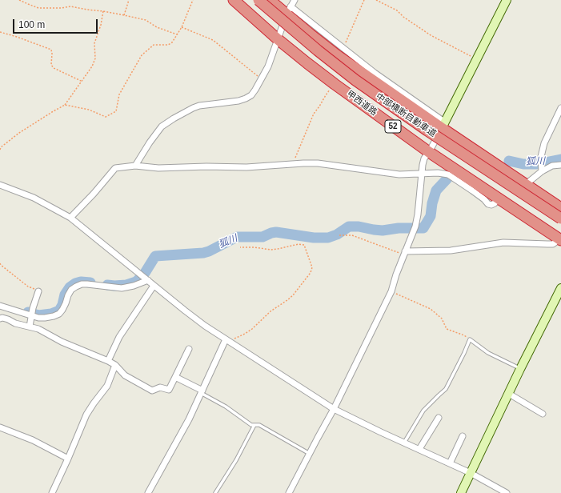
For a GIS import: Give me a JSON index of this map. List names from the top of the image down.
{
  "streets": {
    "highway": ["甲西道路", "中部横断自動車道", "52"]
  },
  "water": ["狐川"],
  "scale_bar": "100 m"
}
